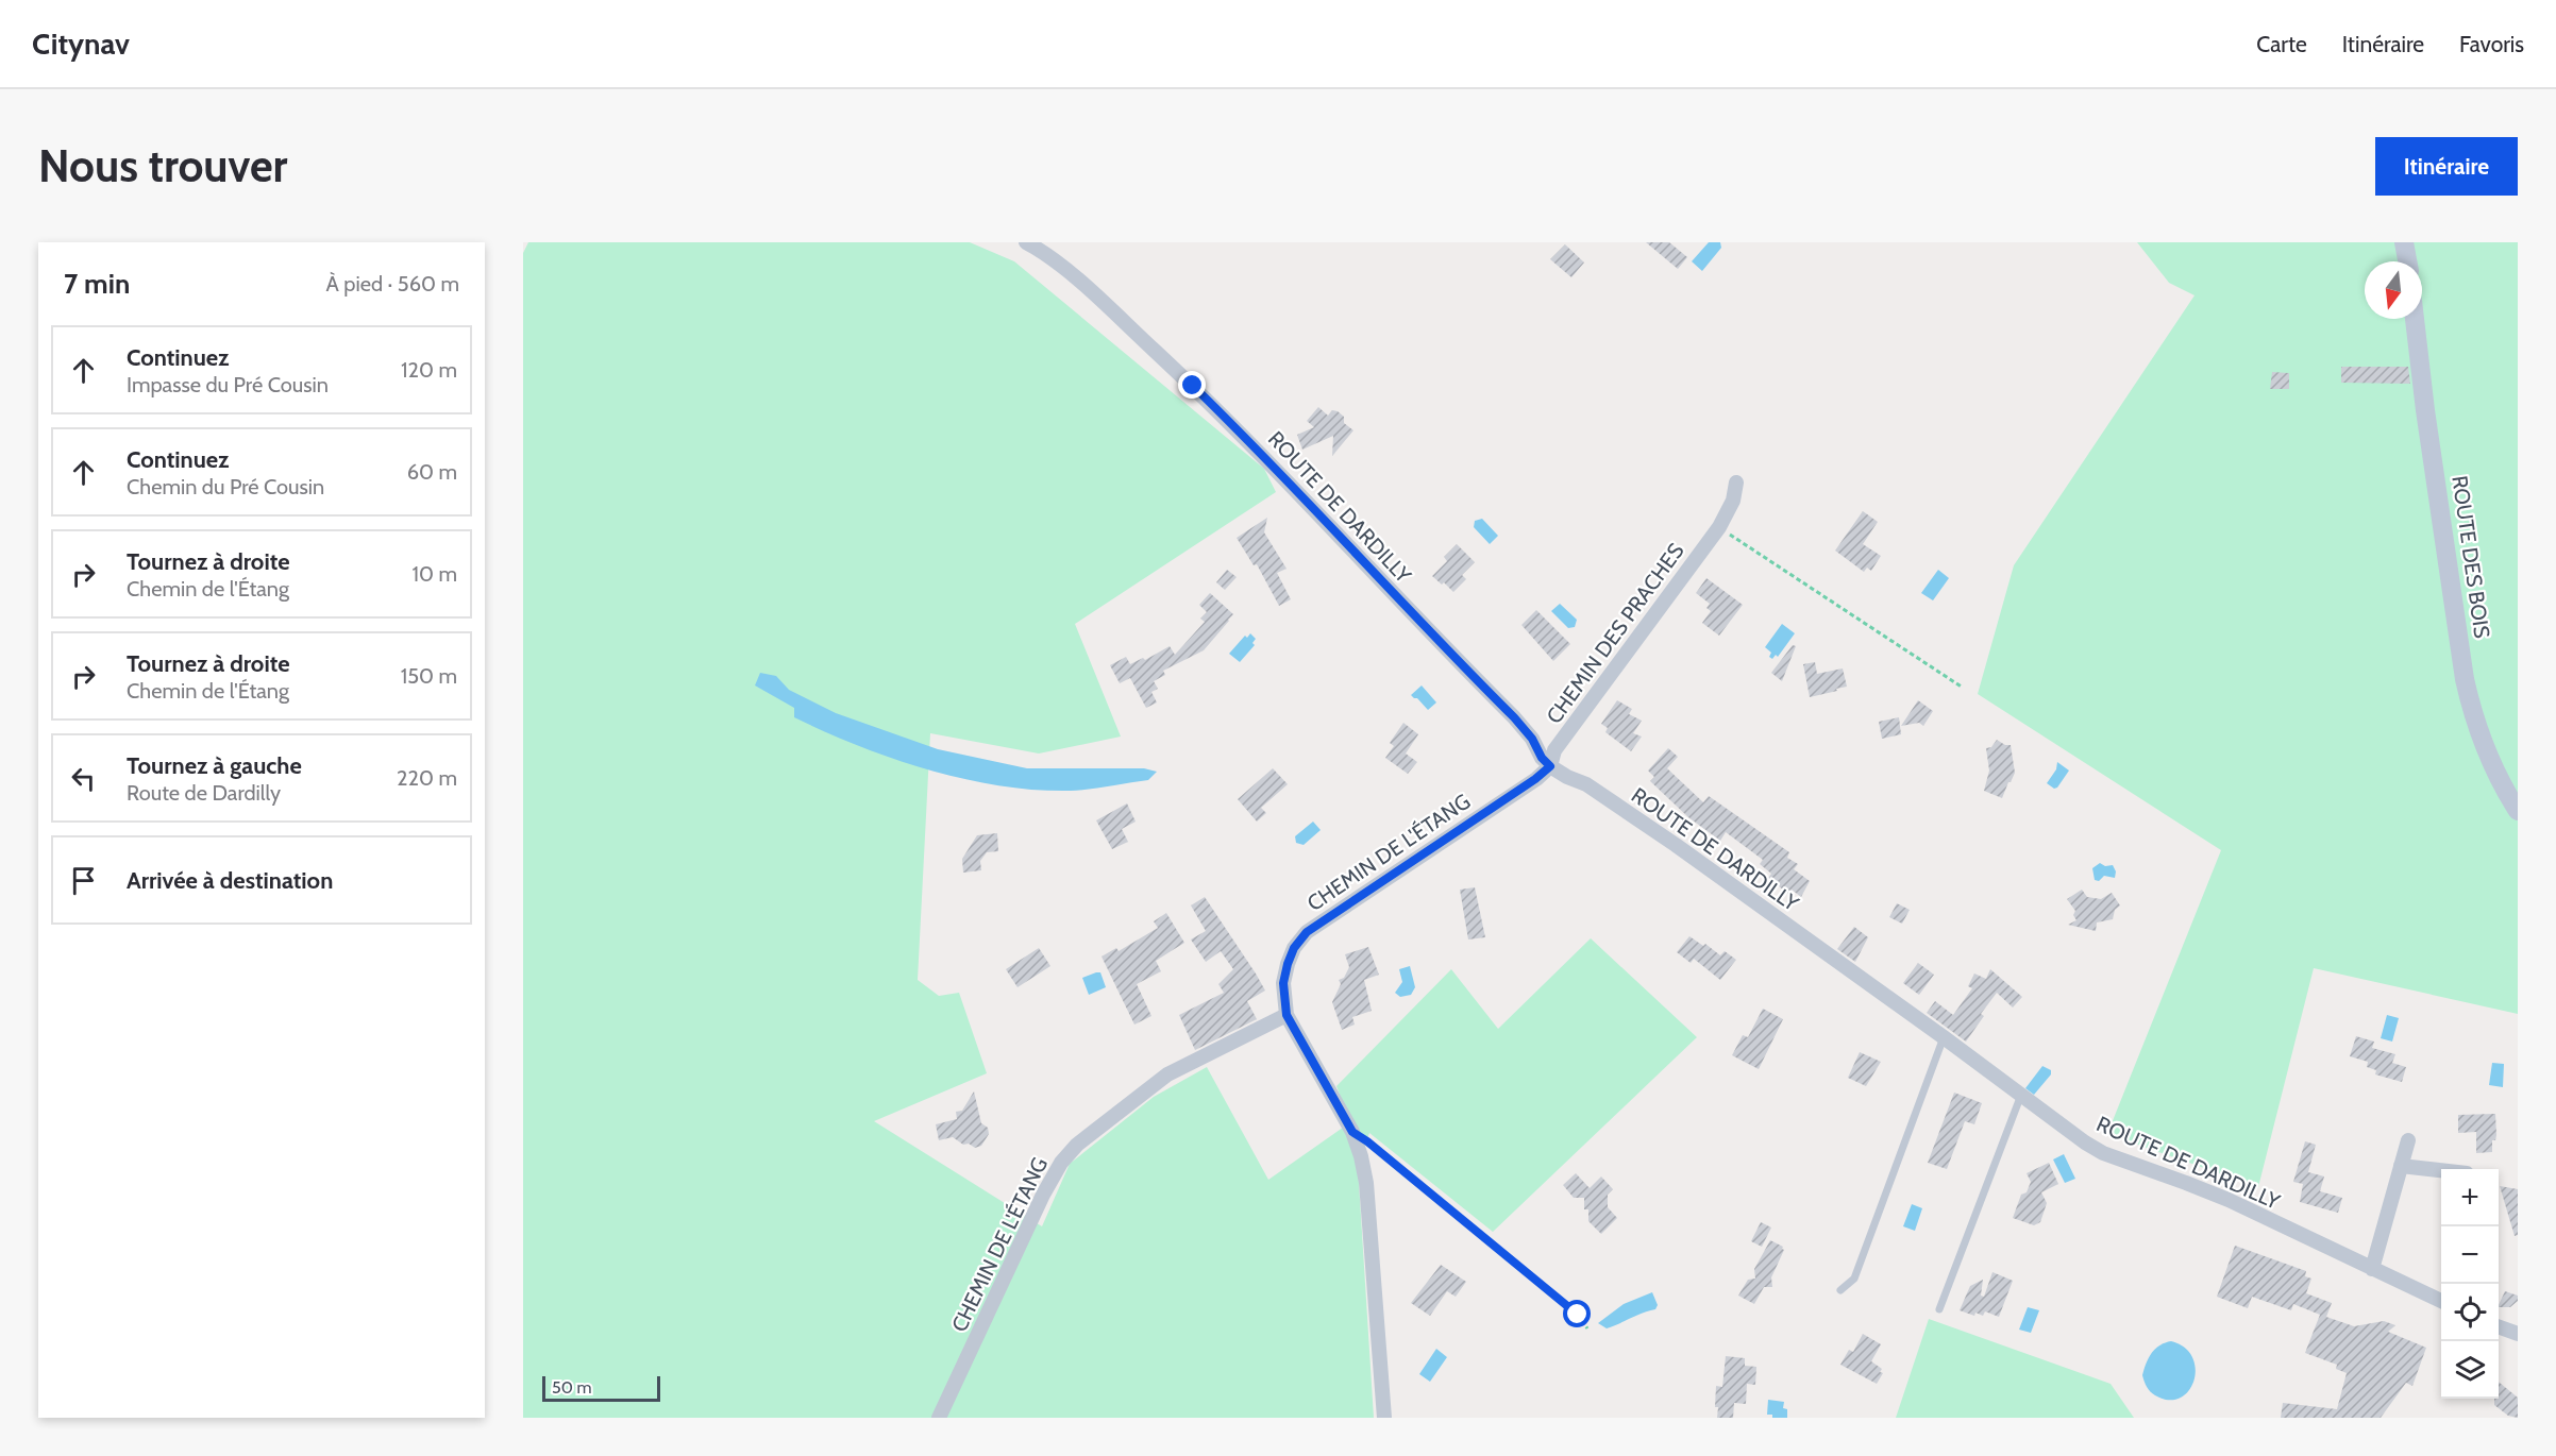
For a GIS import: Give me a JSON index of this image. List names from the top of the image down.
{
  "streets": {
    "street": [
      "ROUTE DE DARDILLY",
      "ROUTE DES BOIS",
      "CHEMIN DES PRACHES",
      "CHEMIN DE L'ÉTANG"
    ]
  },
  "crossings": [
    ["ROUTE DE DARDILLY", "CHEMIN DES PRACHES"],
    ["ROUTE DE DARDILLY", "CHEMIN DE L'ÉTANG"],
    ["CHEMIN DES PRACHES", "CHEMIN DE L'ÉTANG"]
  ],
  "scale_bar": "50 m",
  "north": "bottom",
  "page": {
    "header": "Citynav",
    "nav": ["Carte", "Itinéraire", "Favoris"],
    "buttons": "Itinéraire",
    "title": "Nous trouver",
    "heading": ["7 min", "À pied · 560 m"],
    "list": [
      ["Continuez", "Impasse du Pré Cousin", "120 m"],
      ["Continuez", "Chemin du Pré Cousin", "60 m"],
      ["Tournez à droite", "Chemin de l'Étang", "10 m"],
      ["Tournez à droite", "Chemin de l'Étang", "150 m"],
      ["Tournez à gauche", "Route de Dardilly", "220 m"],
      "Arrivée à destination"
    ],
    "map_buttons": ["+", "−"],
    "scale": "50 m"
  }
}
